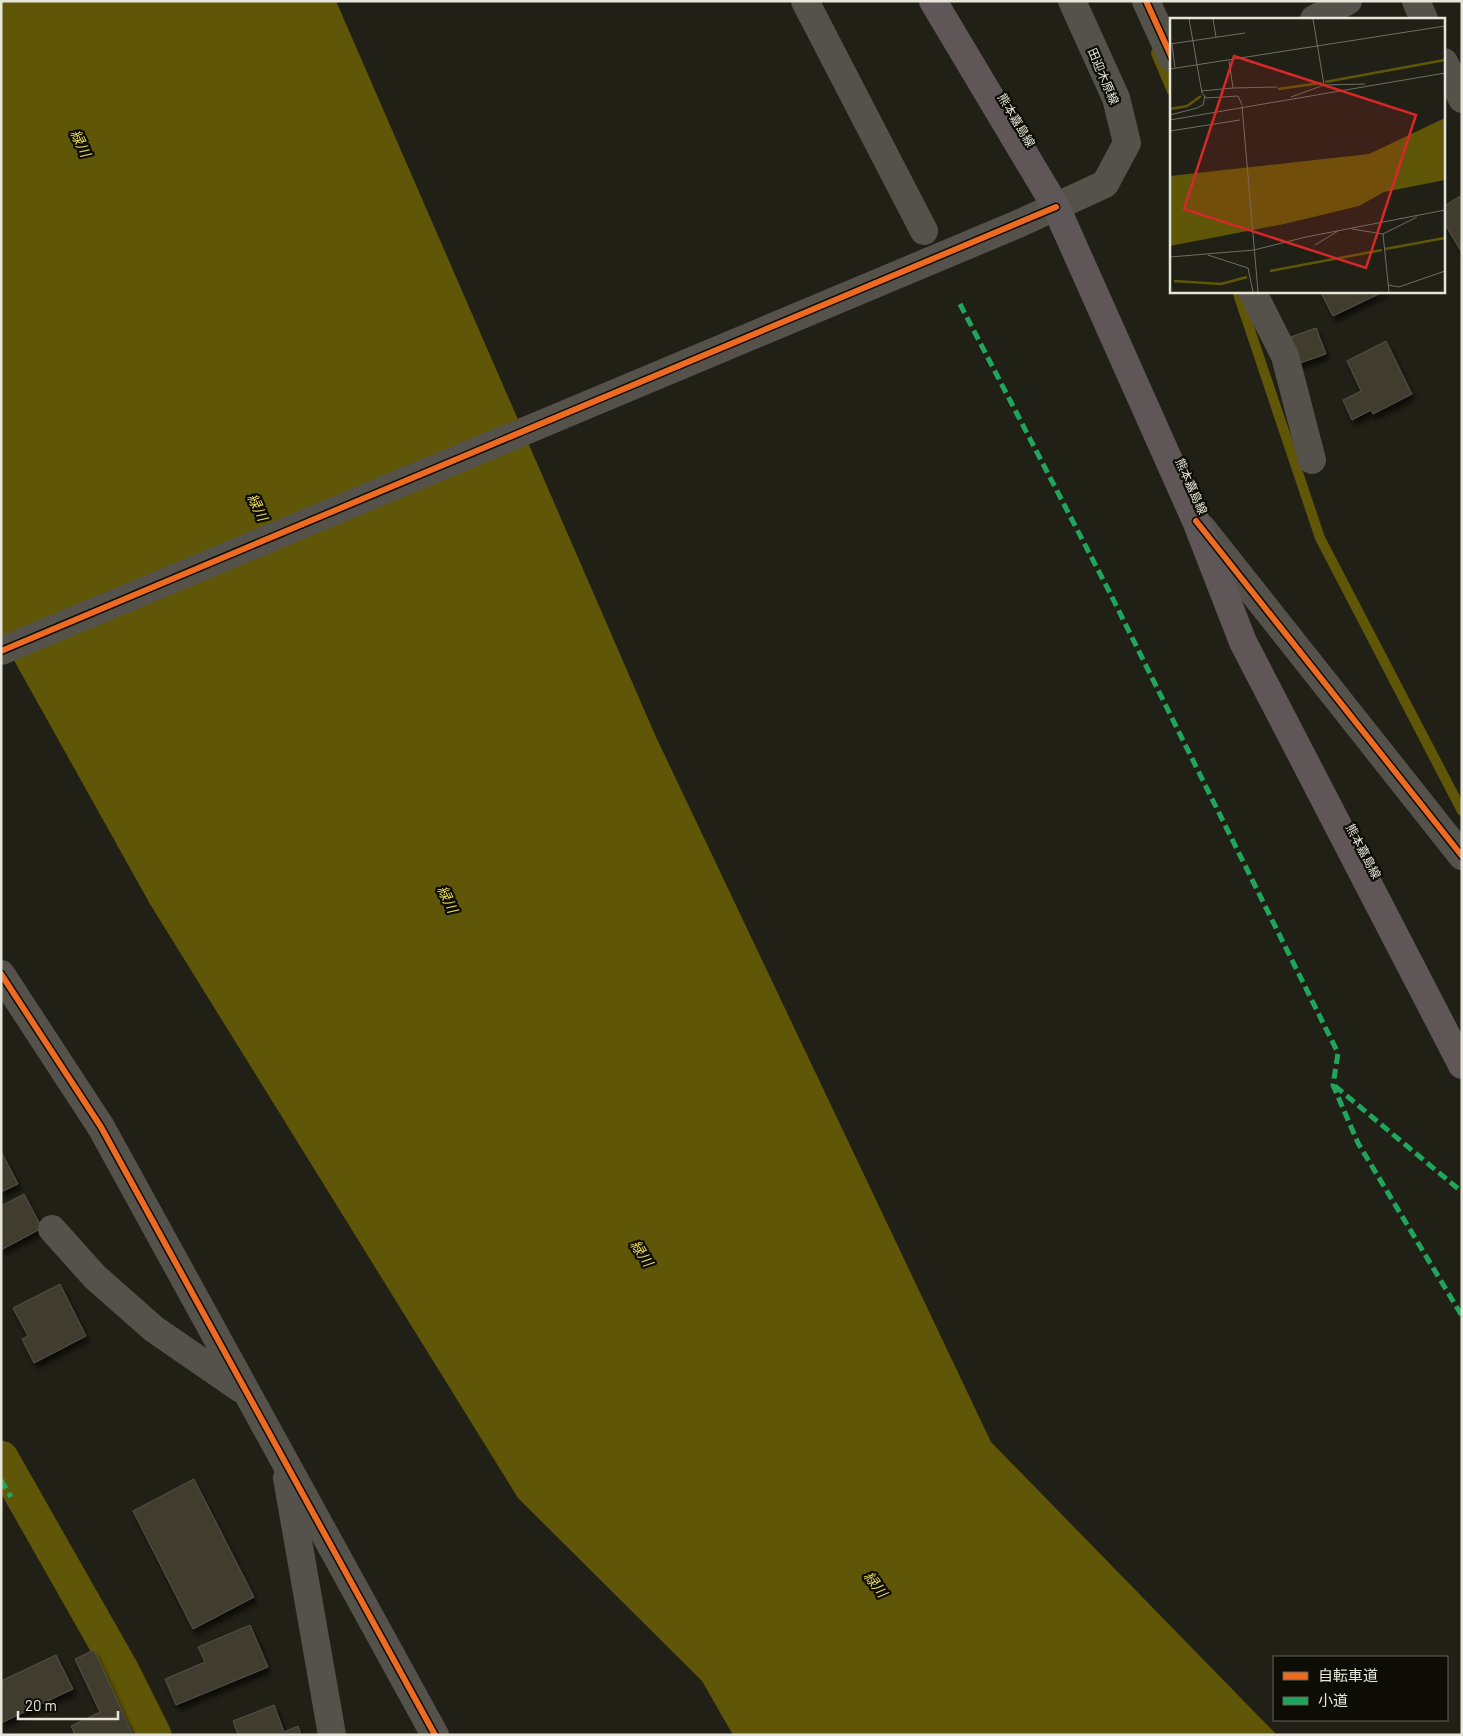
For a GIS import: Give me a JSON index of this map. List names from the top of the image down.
{
  "streets": {
    "main road": ["熊本嘉島線"],
    "street": ["田迎木原線"]
  },
  "crossings": [
    ["田迎木原線", "熊本嘉島線"]
  ],
  "water": ["緑川"],
  "legend": ["自転車道", "小道"],
  "scale_bar": "20 m"
}
